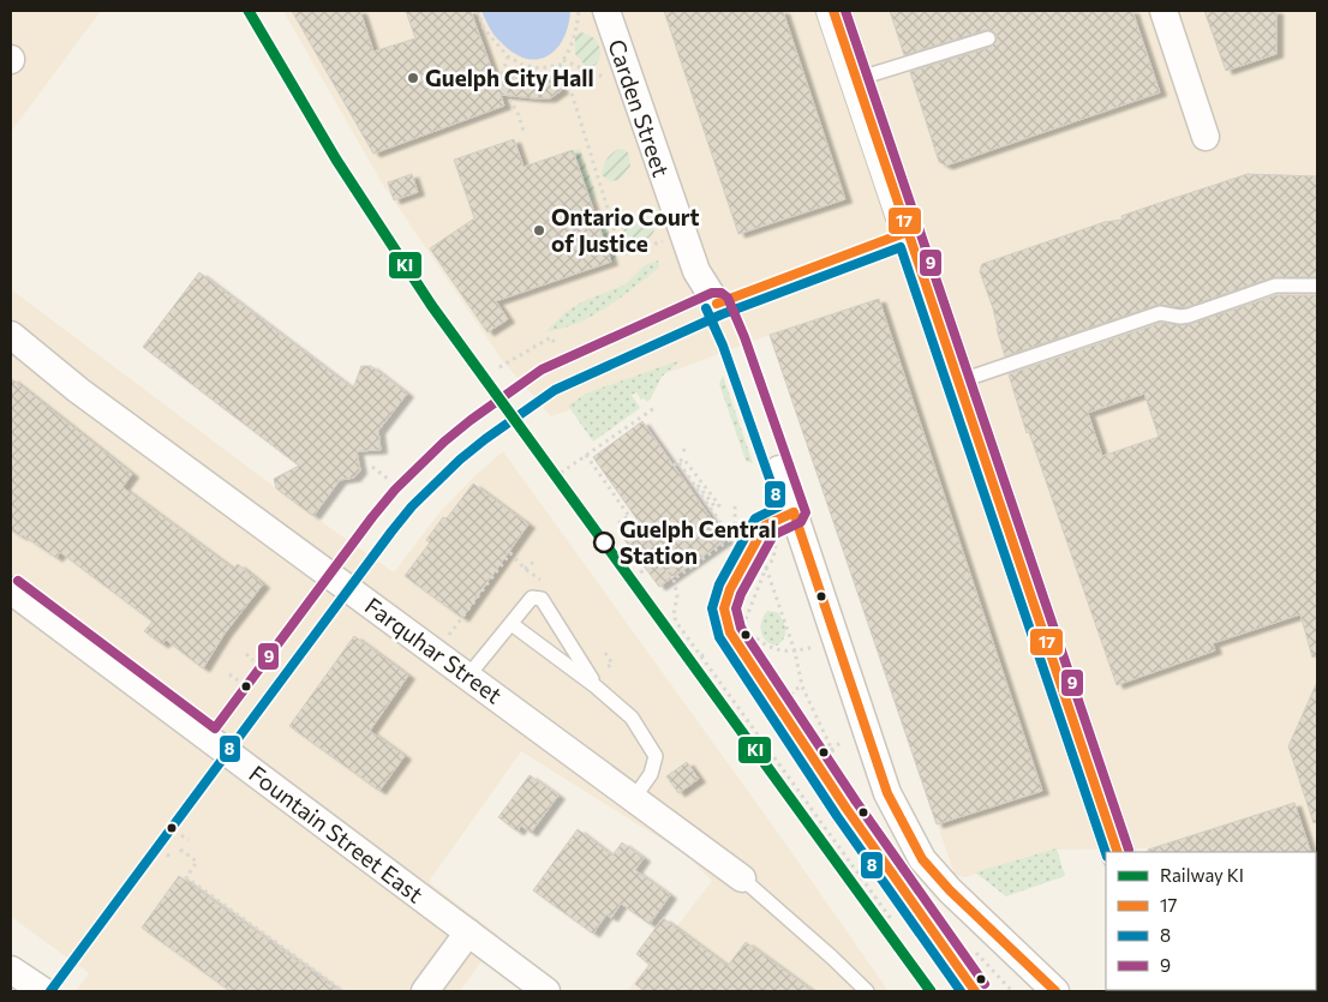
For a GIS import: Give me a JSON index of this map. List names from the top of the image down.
{
  "streets": {
    "street": ["Carden Street", "Farquhar Street", "Fountain Street East"]
  },
  "places": ["Guelph City Hall", "Ontario Court of Justice", "Guelph Central Station"],
  "lines": [
    "rail line KI",
    "transit line 17",
    "transit line 9",
    "transit line 8"
  ],
  "legend": [
    "Railway KI",
    "17",
    "8",
    "9"
  ]
}
